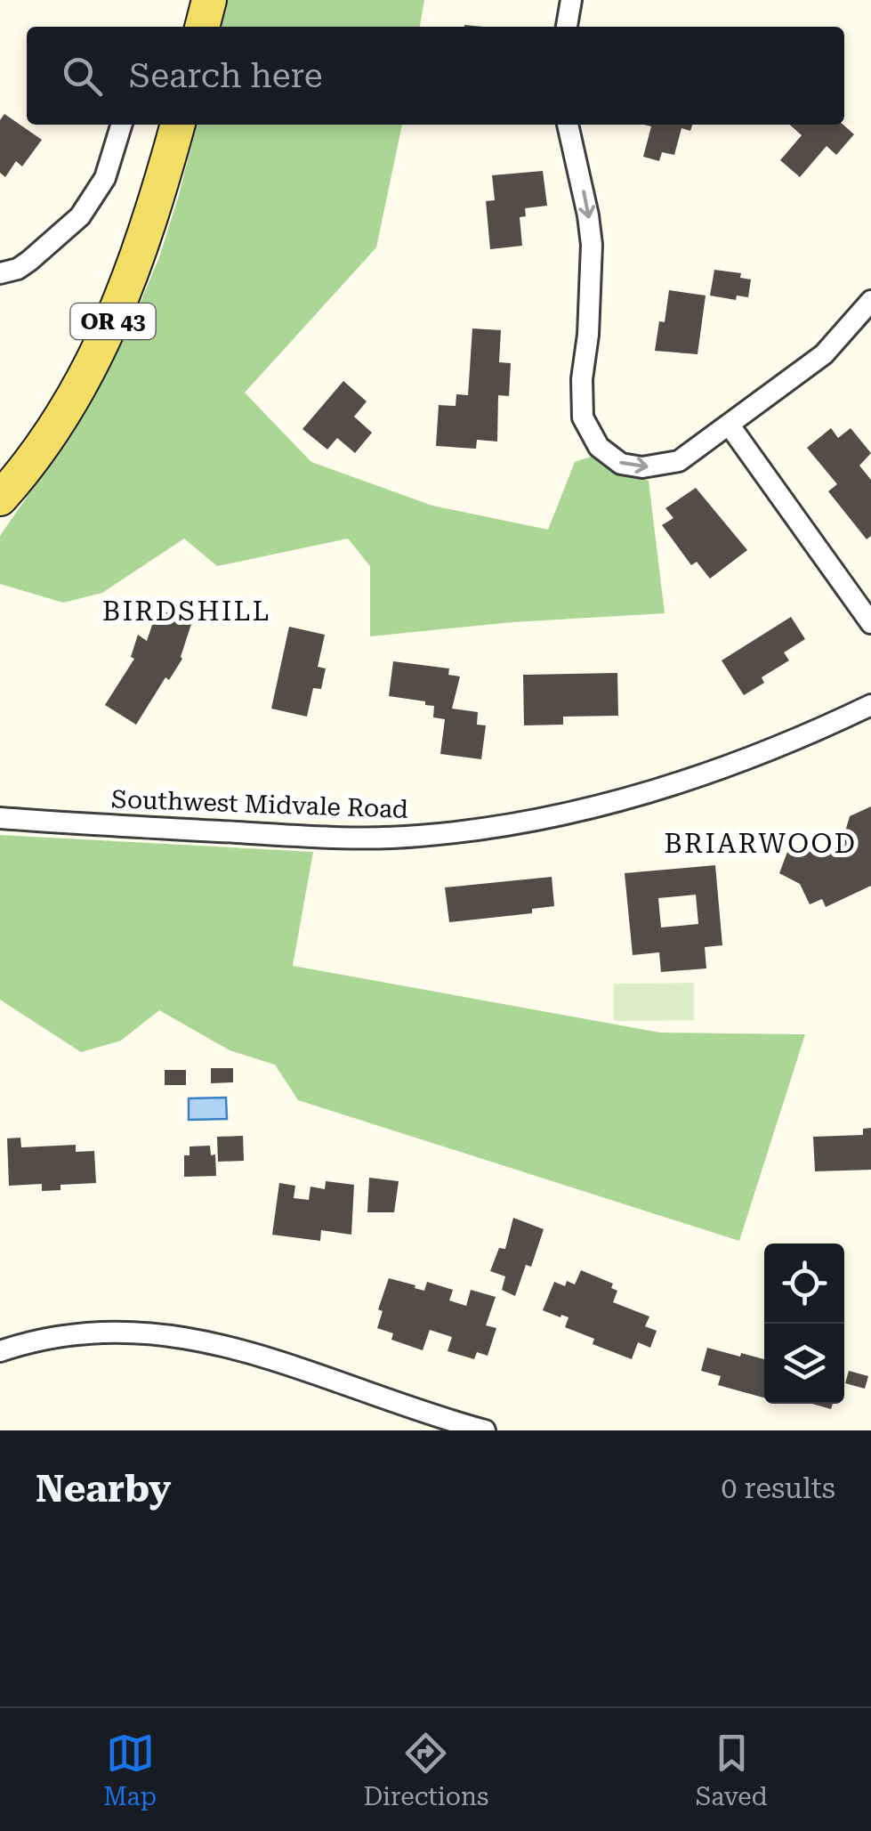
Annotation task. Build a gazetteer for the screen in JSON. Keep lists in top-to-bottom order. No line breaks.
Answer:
{"streets":{"main road":["OR 43"],"street":["Southwest Midvale Road"]},"districts":["BIRDSHILL","BRIARWOOD"],"page":{"search":"Search here","heading":["Nearby","0 results"],"nav":["Map","Directions","Saved"]}}
